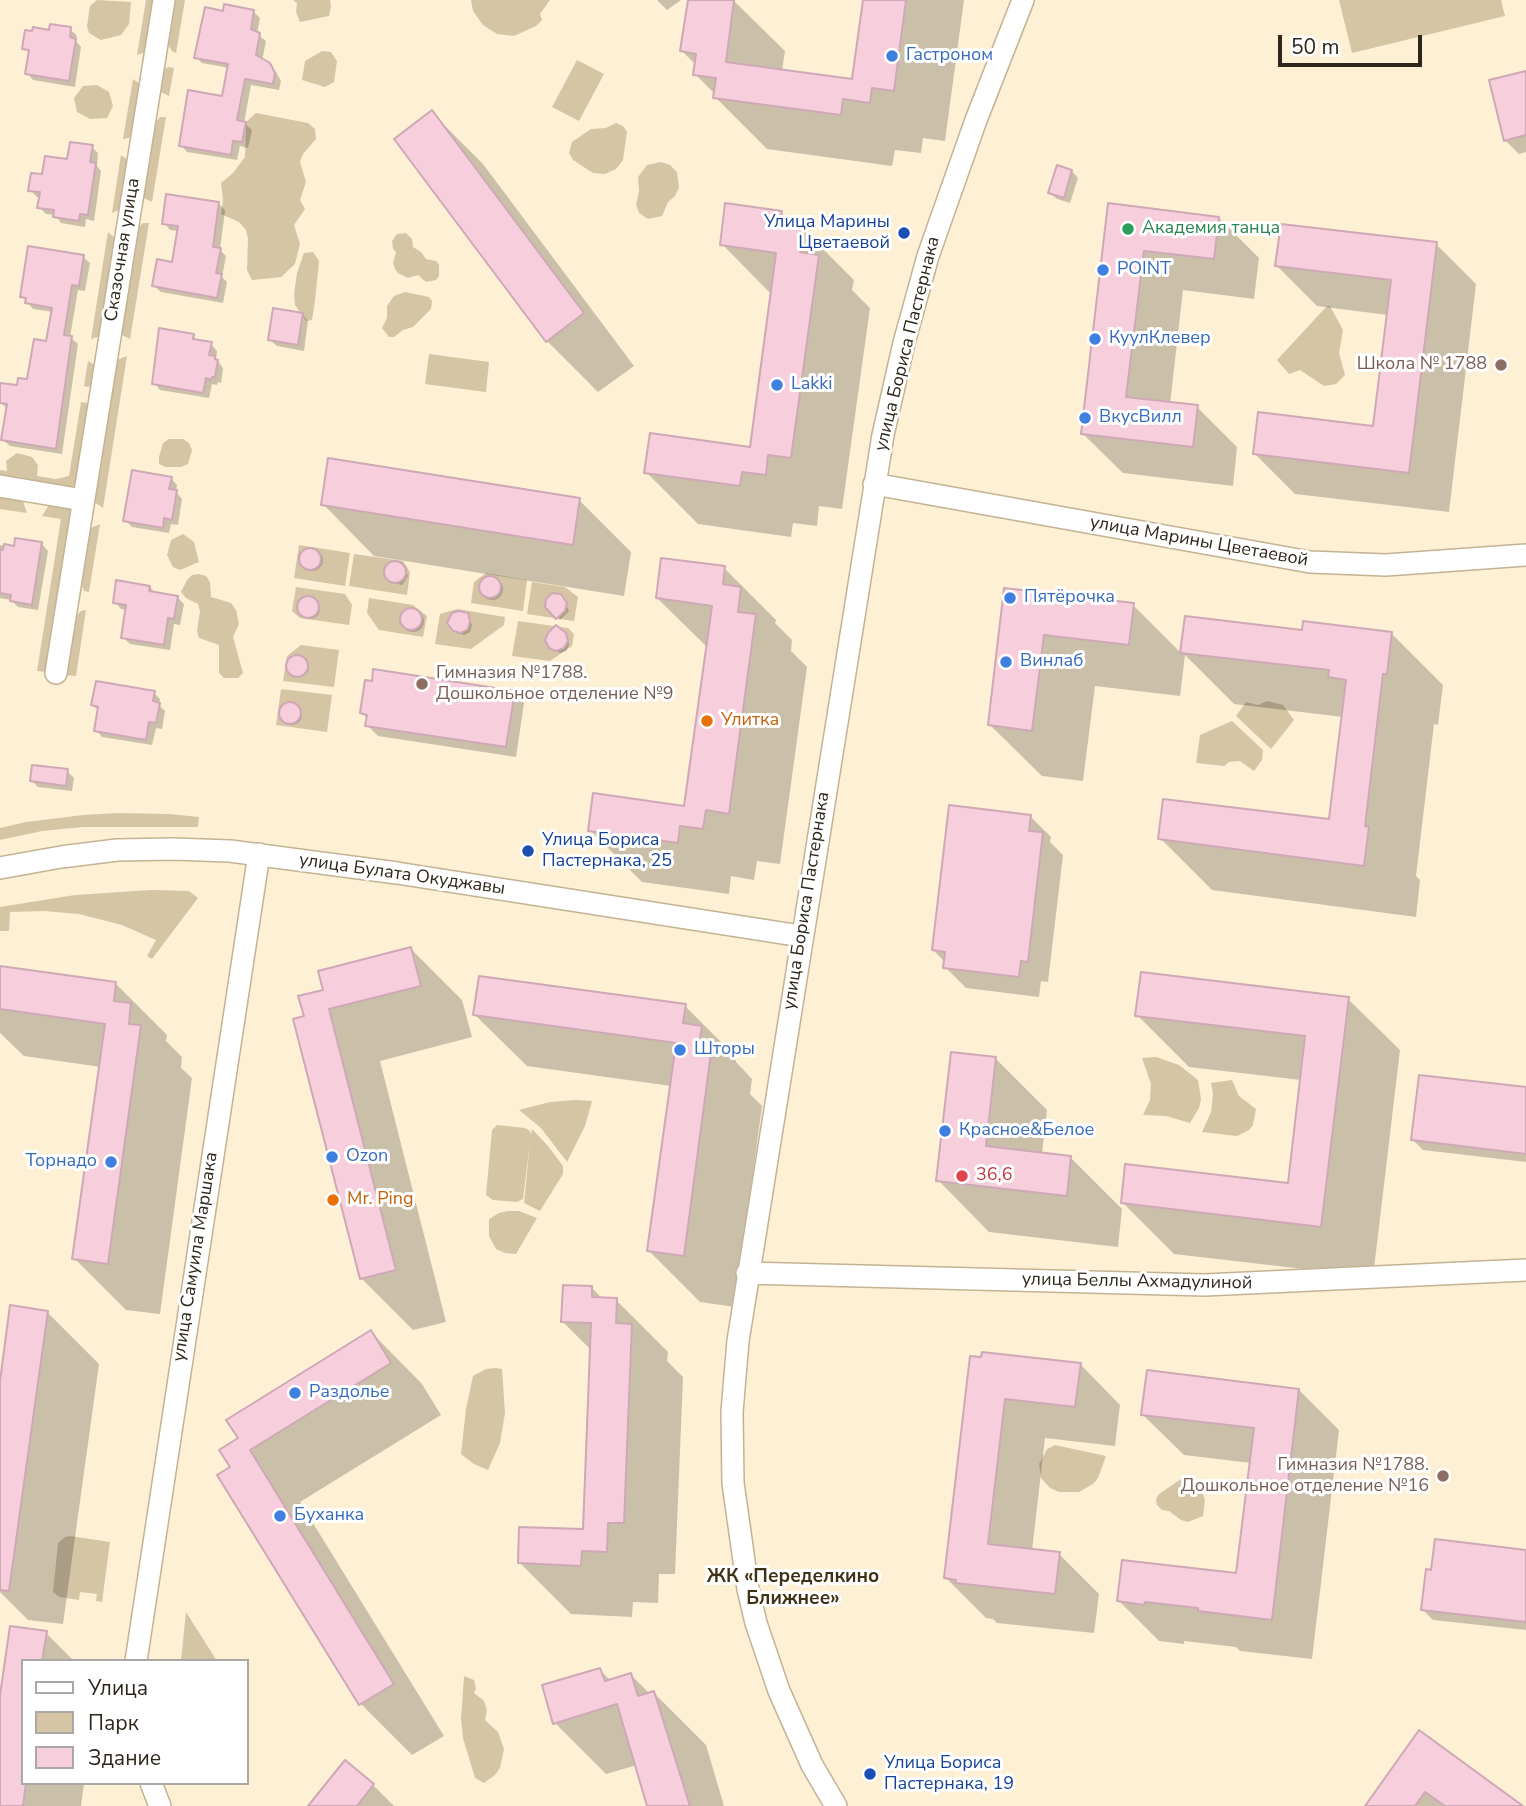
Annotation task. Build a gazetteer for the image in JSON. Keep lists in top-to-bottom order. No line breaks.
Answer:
{"streets":{"street":["Сказочная улица","улица Бориса Пастернака","улица Марины Цветаевой","улица Булата Окуджавы","улица Самуила Маршака","улица Беллы Ахмадулиной"]},"crossings":[["улица Бориса Пастернака","улица Марины Цветаевой"],["улица Бориса Пастернака","улица Булата Окуджавы"],["улица Бориса Пастернака","улица Беллы Ахмадулиной"],["улица Булата Окуджавы","улица Самуила Маршака"]],"districts":["ЖК «Переделкино Ближнее»"],"places":["Гастроном","Академия танца","Улица Марины Цветаевой","POINT","КуулКлевер","Школа № 1788","Lakki","ВкусВилл","Пятёрочка","Винлаб","Гимназия №1788. Дошкольное отделение №9","Улитка","Улица Бориса Пастернака, 25","Шторы","Красное&Белое","Ozon","Торнадо","36,6","Mr. Ping","Раздолье","Гимназия №1788. Дошкольное отделение №16","Буханка","Улица Бориса Пастернака, 19"],"legend":["Улица","Парк","Здание"],"scale_bar":"50 m"}
